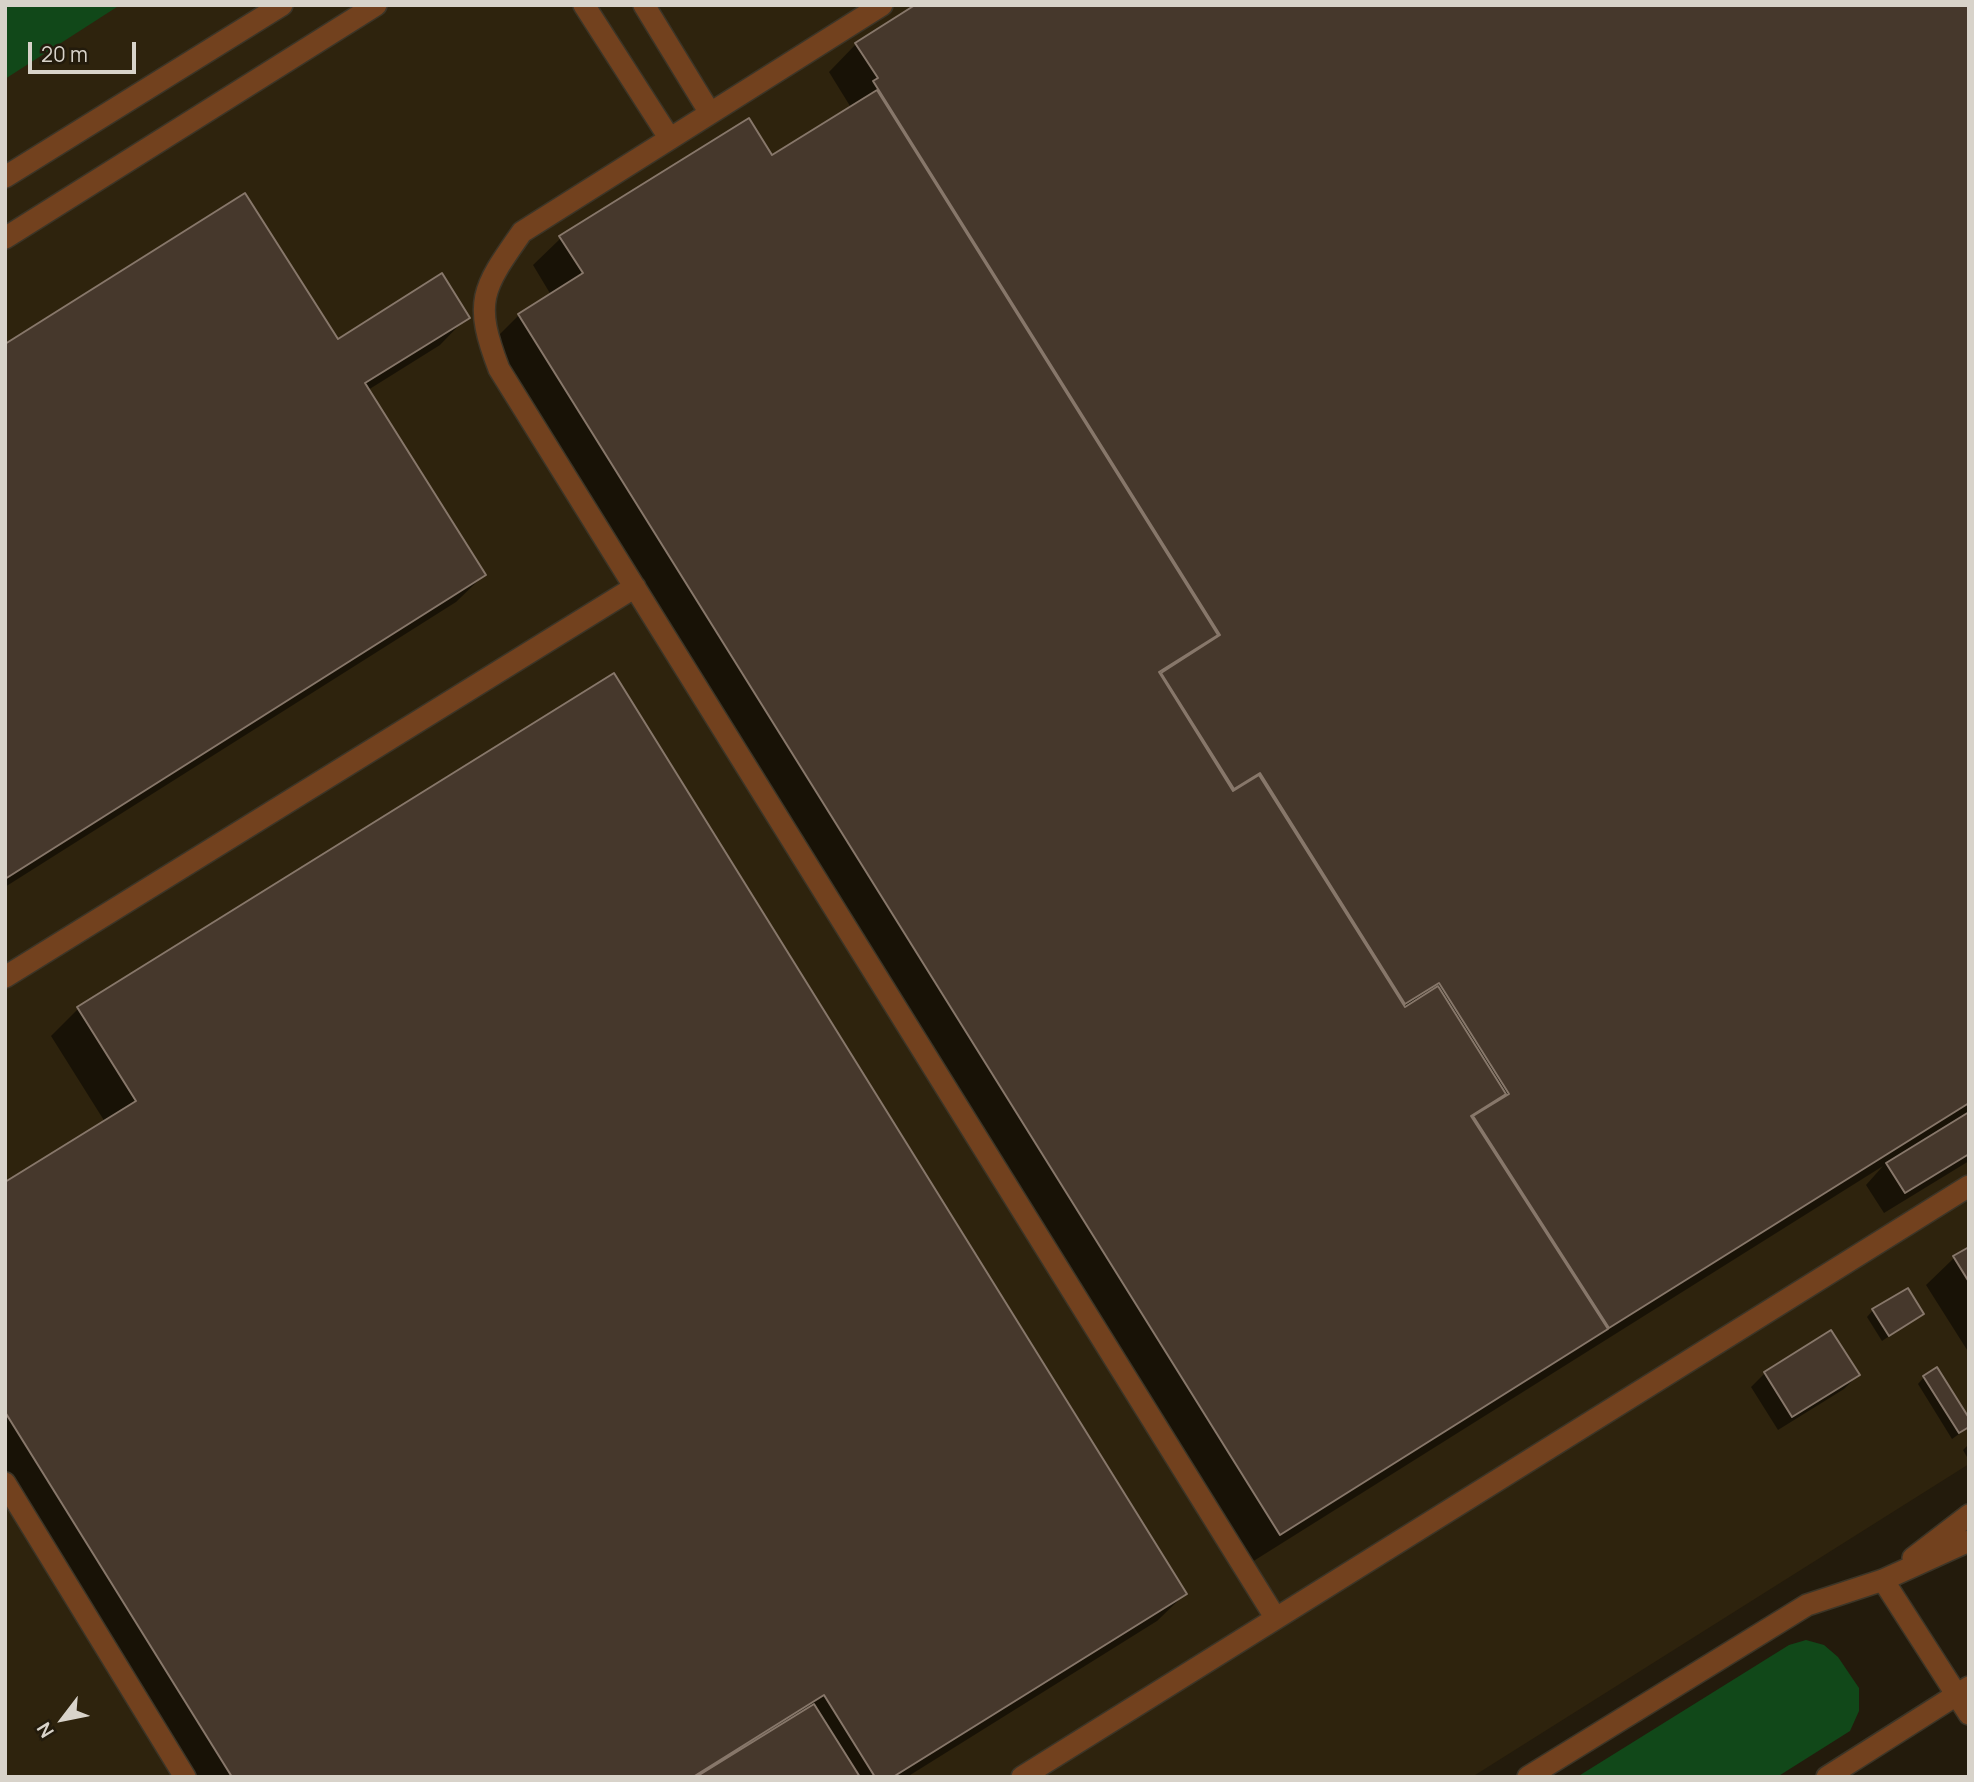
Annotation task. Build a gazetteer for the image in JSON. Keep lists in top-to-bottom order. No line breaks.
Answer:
{"scale_bar":"20 m","north":"bottom left"}
